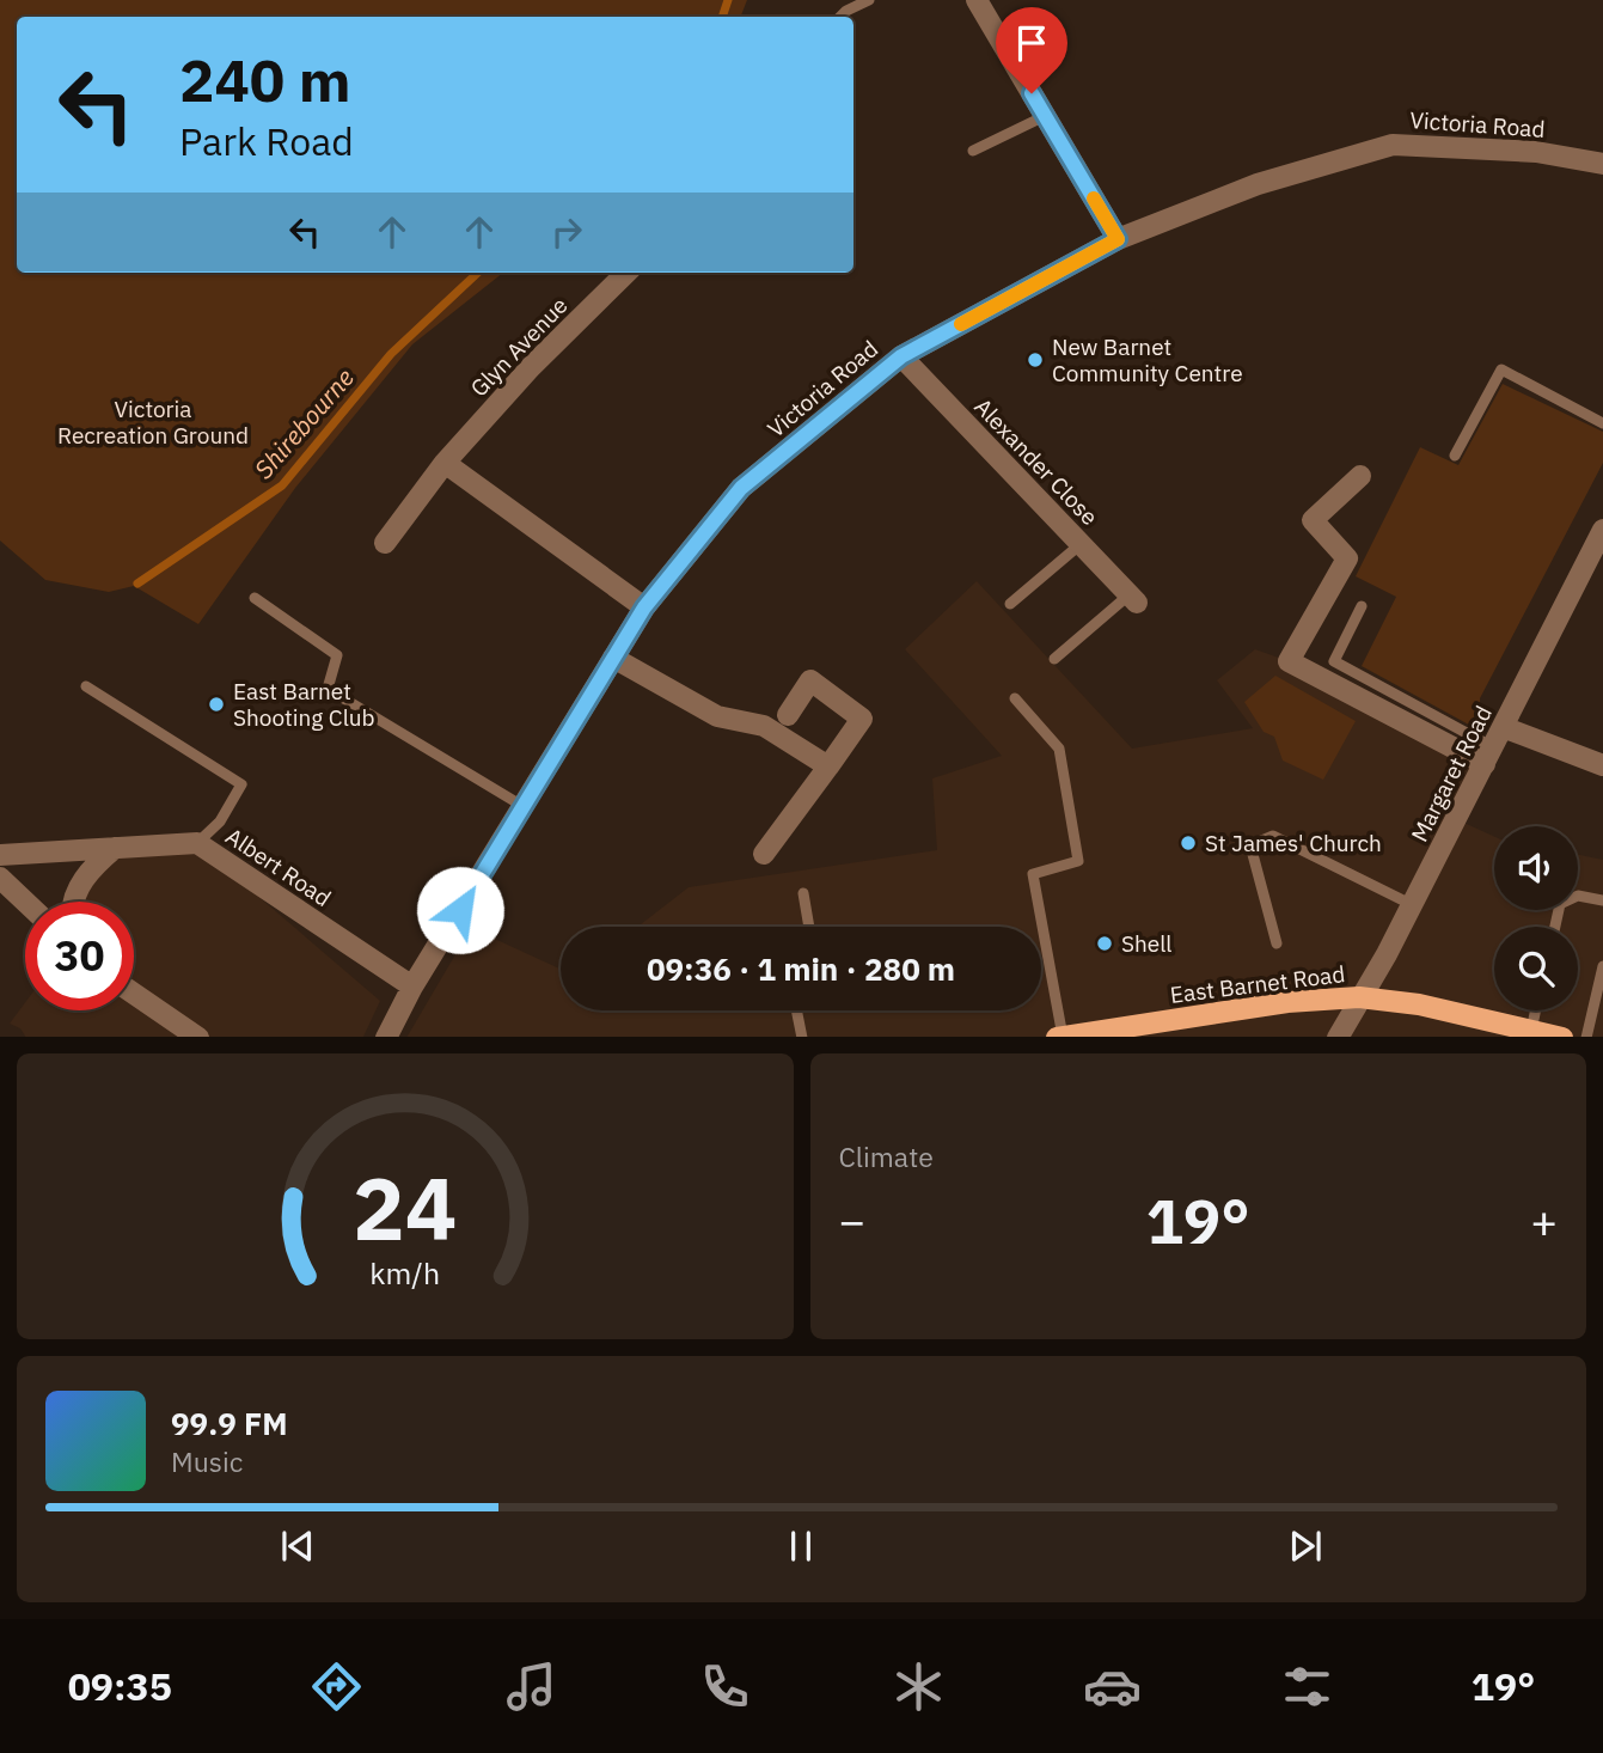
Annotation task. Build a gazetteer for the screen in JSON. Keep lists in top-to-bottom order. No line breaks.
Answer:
{"streets":{"main road":["East Barnet Road"],"street":["Victoria Road","Glyn Avenue","Alexander Close","Margaret Road","Albert Road"]},"crossings":[["Victoria Road","Alexander Close"],["Victoria Road","Albert Road"],["Margaret Road","East Barnet Road"]],"water":["Shirebourne"],"parks":["Victoria Recreation Ground"],"places":["New Barnet Community Centre","East Barnet Shooting Club","St James' Church","Shell"],"page":{"turn":["240 m","Park Road"],"limit":"30","trip":"09:36 · 1 min · 280 m","tile":"Climate","heat":["−","19°","+"],"song":["99.9 FM","Music"],"tabs":["09:35","19°"],"gauge":["24","km/h"]}}
